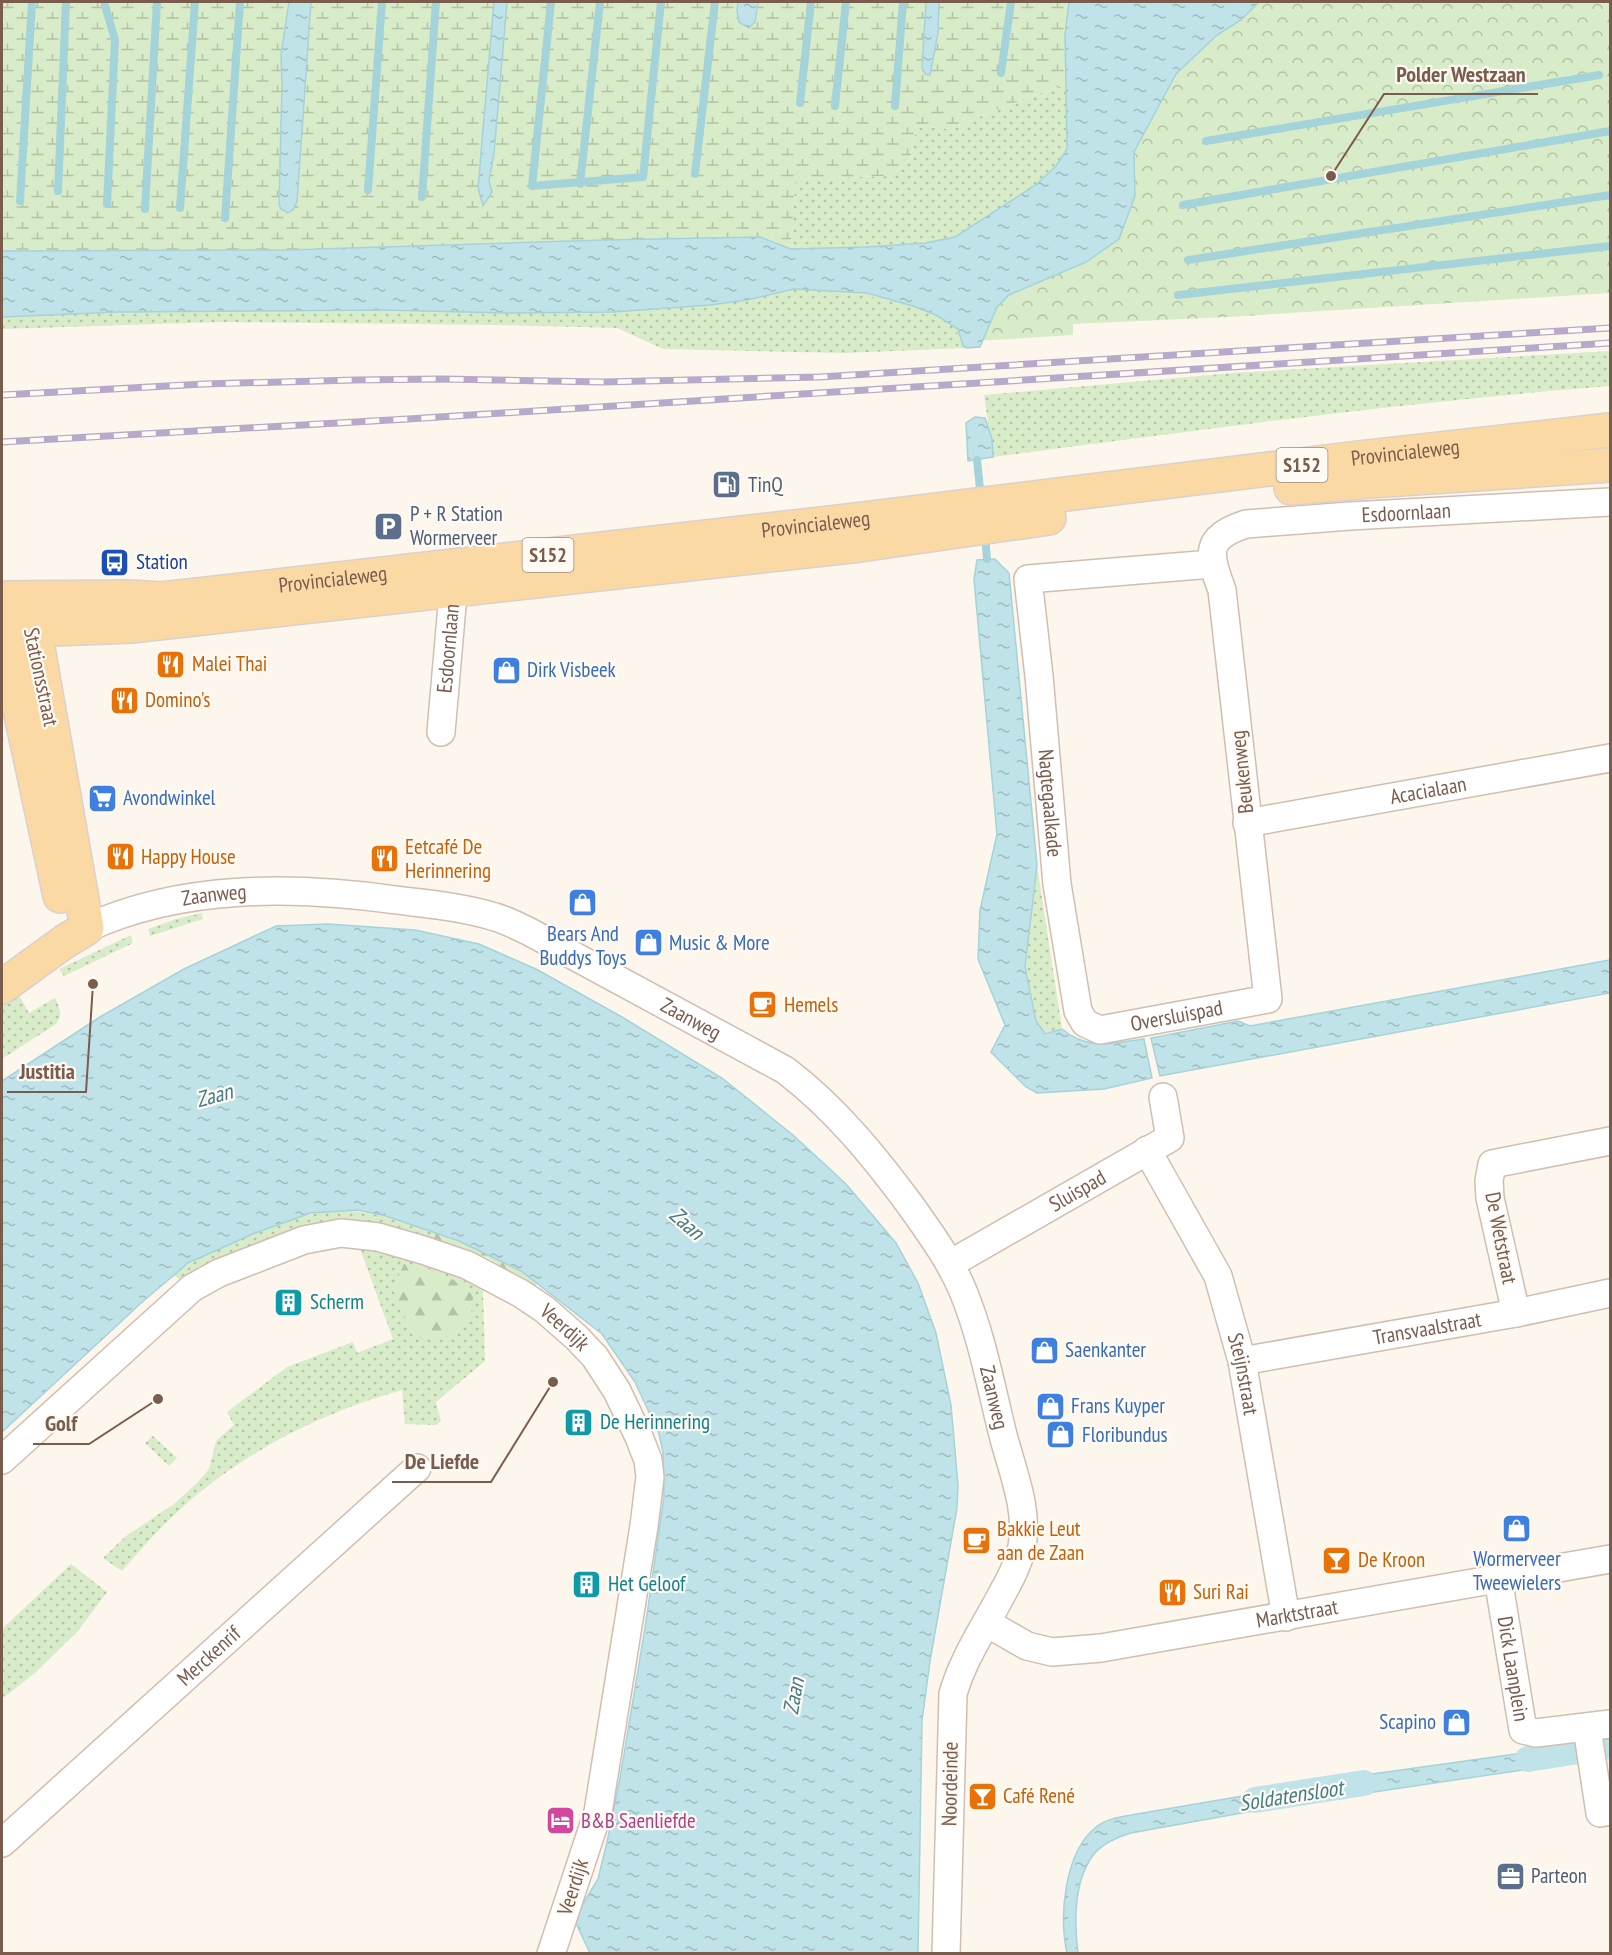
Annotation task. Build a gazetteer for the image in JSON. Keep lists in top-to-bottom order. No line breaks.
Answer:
{"streets":{"main road":["Provincialeweg","S152","Stationsstraat","Zaanweg"],"street":["Esdoornlaan","Beukenweg","Acacialaan","Nagtegaalkade","Oversluispad","Sluispad","De Wetstraat","Veerdijk","Transvaalstraat","Steijnstraat","Marktstraat","Merckenrif","Dick Laanplein","Noordeinde"]},"crossings":[["Provincialeweg","S152"],["Provincialeweg","Esdoornlaan"],["Provincialeweg","Stationsstraat"],["S152","Stationsstraat"],["Esdoornlaan","Beukenweg"],["Esdoornlaan","Nagtegaalkade"],["Stationsstraat","Zaanweg"],["Beukenweg","Acacialaan"],["Beukenweg","Nagtegaalkade"],["Beukenweg","Oversluispad"],["Nagtegaalkade","Oversluispad"],["Zaanweg","Sluispad"],["Zaanweg","Marktstraat"],["Zaanweg","Noordeinde"],["Sluispad","Steijnstraat"],["De Wetstraat","Transvaalstraat"],["Transvaalstraat","Steijnstraat"],["Steijnstraat","Marktstraat"],["Marktstraat","Dick Laanplein"],["Marktstraat","Noordeinde"]],"water":["Zaan","Soldatensloot"],"places":{"other":["Polder Westzaan","Justitia","De Liefde","Golf"],"fuel station":["TinQ"],"parking":["P + R Station Wormerveer"],"bus stop":["Station"],"restaurant":["Malei Thai","Domino's","Happy House","Eetcafé De Herinnering","Suri Rai"],"shop":["Dirk Visbeek","Bears And Buddys Toys","Music & More","Saenkanter","Frans Kuyper","Floribundus","Wormerveer Tweewielers","Scapino"],"supermarket":["Avondwinkel"],"cafe":["Hemels","Bakkie Leut aan de Zaan"],"building":["Scherm","De Herinnering","Het Geloof"],"bar":["De Kroon","Café René"],"hotel":["B&B Saenliefde"],"office":["Parteon"]}}
